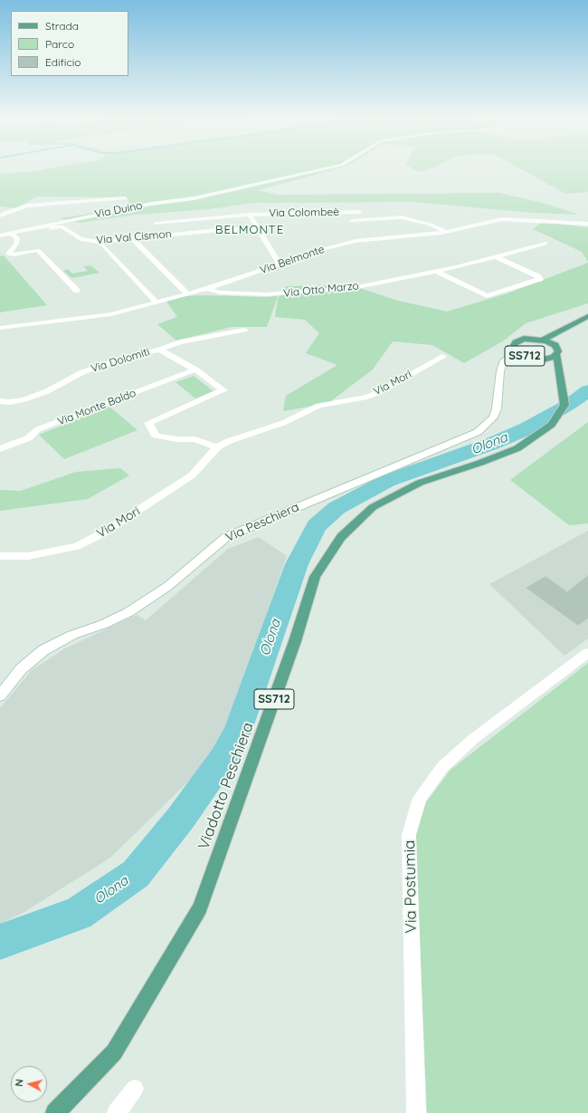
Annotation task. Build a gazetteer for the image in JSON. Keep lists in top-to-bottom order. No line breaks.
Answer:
{"streets":{"main road":["SS712","Via Peschiera","Viadotto Peschiera"],"street":["Via Duino","Via Colombeè","Via Val Cismon","Via Belmonte","Via Otto Marzo","Via Dolomiti","Via Mori","Via Monte Baldo","Via Postumia"]},"crossings":[["Via Duino","Via Val Cismon"],["Via Colombeè","Via Val Cismon"],["Via Colombeè","Via Belmonte"],["Via Belmonte","Via Otto Marzo"],["SS712","Via Peschiera"],["SS712","Viadotto Peschiera"]],"districts":["BELMONTE"],"water":["Olona"],"legend":["Strada","Parco","Edificio"],"north":"left"}
